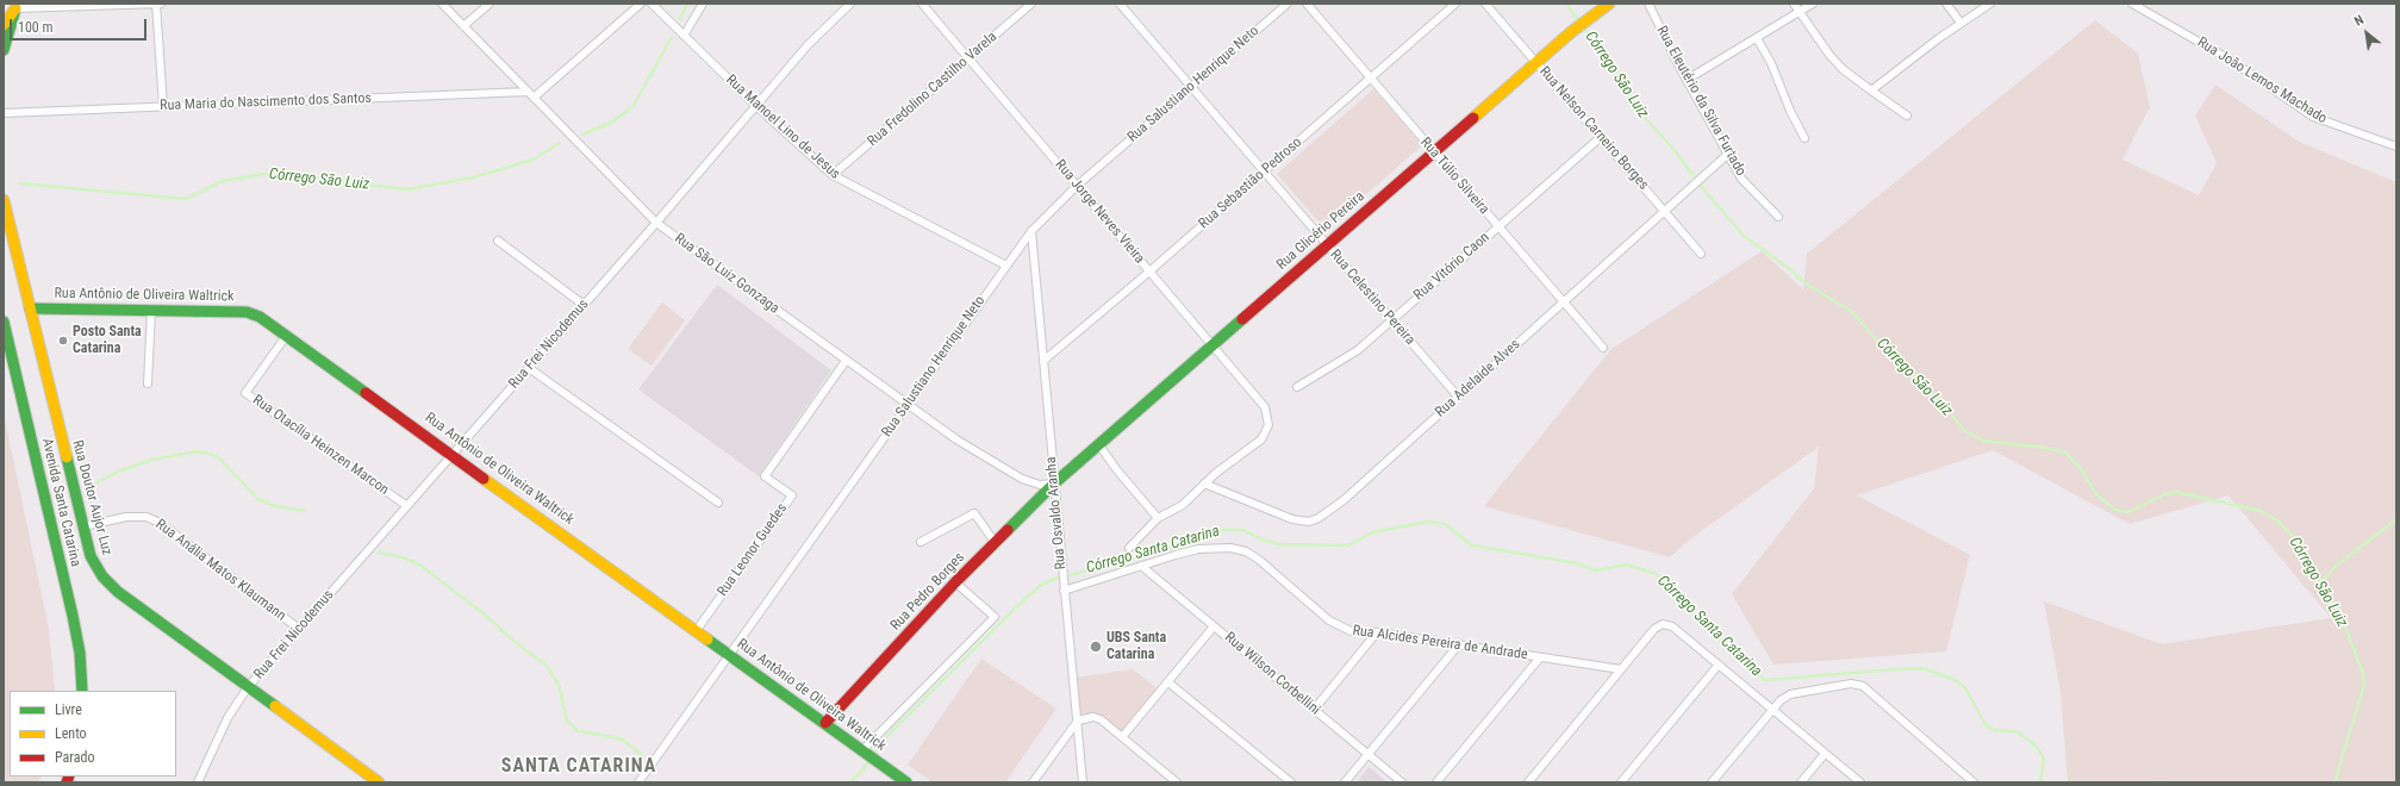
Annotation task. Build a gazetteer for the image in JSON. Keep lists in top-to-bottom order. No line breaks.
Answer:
{"streets":{"street":["Rua João Lemos Machado","Rua Salustiano Henrique Neto","Rua Fredolino Castilho Varela","Rua Eleutério da Silva Furtado","Rua Maria do Nascimento dos Santos","Rua Manoel Lino de Jesus","Rua Nelson Carneiro Borges","Rua Túlio Silveira","Rua Sebastião Pedroso","Rua Jorge Neves Vieira","Rua Glicério Pereira","Rua Vitório Caon","Rua São Luiz Gonzaga","Rua Antônio de Oliveira Waltrick","Rua Celestino Pereira","Rua Frei Nicodemus","Rua Adelaide Alves","Rua Otacília Heinzen Marcon","Rua Doutor Aujor Luz","Avenida Santa Catarina","Rua Osvaldo Aranha","Rua Leonor Guedes","Rua Anália Matos Klaumann","Rua Pedro Borges","Rua Alcides Pereira de Andrade","Rua Wilson Corbellini"]},"crossings":[["Rua Salustiano Henrique Neto","Rua Manoel Lino de Jesus"],["Rua Salustiano Henrique Neto","Rua Jorge Neves Vieira"],["Rua Salustiano Henrique Neto","Rua São Luiz Gonzaga"],["Rua Salustiano Henrique Neto","Rua Antônio de Oliveira Waltrick"],["Rua Salustiano Henrique Neto","Rua Celestino Pereira"],["Rua Salustiano Henrique Neto","Rua Osvaldo Aranha"],["Rua Fredolino Castilho Varela","Rua Manoel Lino de Jesus"],["Rua Fredolino Castilho Varela","Rua Jorge Neves Vieira"],["Rua Eleutério da Silva Furtado","Rua Adelaide Alves"],["Rua Maria do Nascimento dos Santos","Rua São Luiz Gonzaga"],["Rua Manoel Lino de Jesus","Rua Frei Nicodemus"],["Rua Nelson Carneiro Borges","Rua Glicério Pereira"],["Rua Nelson Carneiro Borges","Rua Vitório Caon"],["Rua Nelson Carneiro Borges","Rua Adelaide Alves"],["Rua Túlio Silveira","Rua Sebastião Pedroso"],["Rua Túlio Silveira","Rua Glicério Pereira"],["Rua Túlio Silveira","Rua Vitório Caon"],["Rua Túlio Silveira","Rua Adelaide Alves"],["Rua Sebastião Pedroso","Rua Jorge Neves Vieira"],["Rua Sebastião Pedroso","Rua Celestino Pereira"],["Rua Sebastião Pedroso","Rua Osvaldo Aranha"],["Rua Jorge Neves Vieira","Rua Glicério Pereira"],["Rua Jorge Neves Vieira","Rua Adelaide Alves"],["Rua Glicério Pereira","Rua São Luiz Gonzaga"],["Rua Glicério Pereira","Rua Celestino Pereira"],["Rua Glicério Pereira","Rua Osvaldo Aranha"],["Rua Glicério Pereira","Rua Pedro Borges"],["Rua Vitório Caon","Rua Celestino Pereira"],["Rua São Luiz Gonzaga","Rua Frei Nicodemus"],["Rua São Luiz Gonzaga","Rua Osvaldo Aranha"],["Rua São Luiz Gonzaga","Rua Leonor Guedes"],["Rua São Luiz Gonzaga","Rua Pedro Borges"],["Rua Antônio de Oliveira Waltrick","Rua Frei Nicodemus"],["Rua Antônio de Oliveira Waltrick","Rua Otacília Heinzen Marcon"],["Rua Antônio de Oliveira Waltrick","Rua Doutor Aujor Luz"],["Rua Antônio de Oliveira Waltrick","Rua Leonor Guedes"],["Rua Antônio de Oliveira Waltrick","Rua Pedro Borges"],["Rua Celestino Pereira","Rua Adelaide Alves"],["Rua Frei Nicodemus","Rua Otacília Heinzen Marcon"],["Rua Frei Nicodemus","Rua Doutor Aujor Luz"],["Rua Frei Nicodemus","Rua Anália Matos Klaumann"],["Rua Doutor Aujor Luz","Rua Anália Matos Klaumann"],["Rua Osvaldo Aranha","Rua Pedro Borges"],["Rua Osvaldo Aranha","Rua Alcides Pereira de Andrade"],["Rua Alcides Pereira de Andrade","Rua Wilson Corbellini"]],"districts":["SANTA CATARINA"],"water":["Córrego São Luiz","Córrego Santa Catarina"],"places":["Posto Santa Catarina","UBS Santa Catarina"],"legend":["Livre","Lento","Parado"],"scale_bar":"100 m","north":"top left"}
